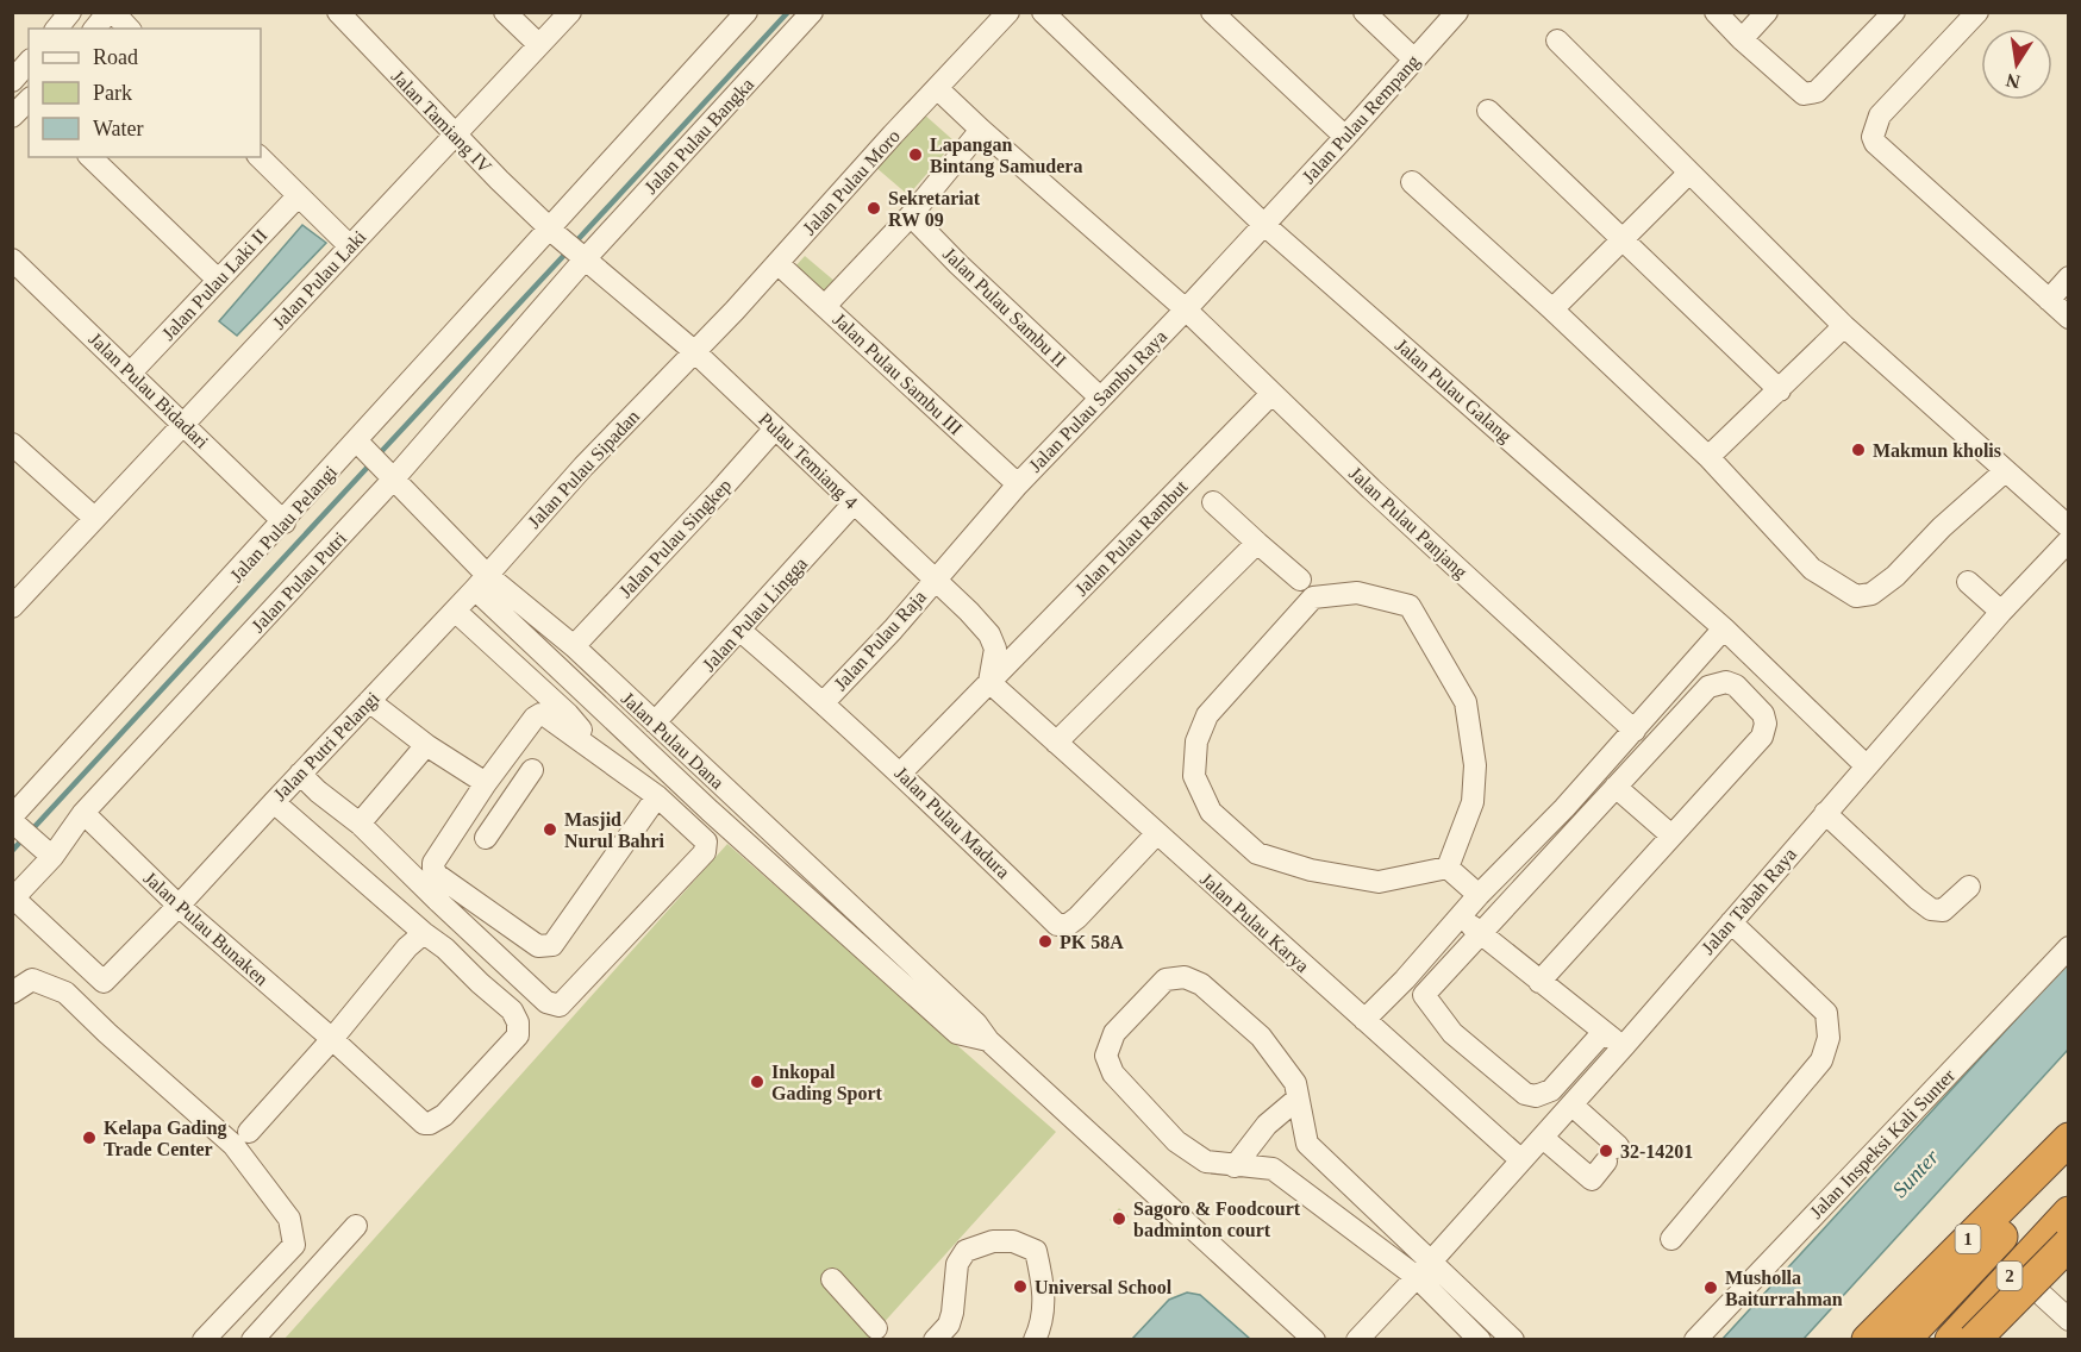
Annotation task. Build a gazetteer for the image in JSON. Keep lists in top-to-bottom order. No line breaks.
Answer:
{"streets":{"highway":["1","2"],"street":["Jalan Pulau Rempang","Jalan Tamiang IV","Jalan Pulau Bangka","Jalan Pulau Moro","Jalan Pulau Laki","Jalan Pulau Laki II","Jalan Pulau Sambu II","Jalan Pulau Sambu III","Jalan Pulau Bidadari","Jalan Pulau Galang","Jalan Pulau Sambu Raya","Pulau Temiang 4","Jalan Pulau Sipadan","Jalan Pulau Panjang","Jalan Pulau Pelangi","Jalan Pulau Singkep","Jalan Pulau Rambut","Jalan Pulau Putri","Jalan Pulau Lingga","Jalan Pulau Raja","Jalan Pulau Dana","Jalan Putri Pelangi","Jalan Pulau Madura","Jalan Tabah Raya","Jalan Pulau Karya","Jalan Pulau Bunaken","Jalan Inspeksi Kali Sunter"]},"crossings":[["Jalan Pulau Rempang","Jalan Pulau Galang"],["Jalan Pulau Rempang","Jalan Pulau Sambu Raya"],["Jalan Tamiang IV","Jalan Pulau Bangka"],["Jalan Tamiang IV","Jalan Pulau Laki"],["Jalan Tamiang IV","Pulau Temiang 4"],["Jalan Tamiang IV","Jalan Pulau Pelangi"],["Jalan Tamiang IV","Jalan Pulau Putri"],["Jalan Pulau Bangka","Pulau Temiang 4"],["Jalan Pulau Bangka","Jalan Pulau Putri"],["Jalan Pulau Moro","Jalan Pulau Sambu III"],["Jalan Pulau Moro","Pulau Temiang 4"],["Jalan Pulau Moro","Jalan Pulau Sipadan"],["Jalan Pulau Moro","Jalan Pulau Panjang"],["Jalan Pulau Laki","Jalan Pulau Bidadari"],["Jalan Pulau Laki II","Jalan Pulau Bidadari"],["Jalan Pulau Sambu II","Jalan Pulau Sambu Raya"],["Jalan Pulau Sambu III","Jalan Pulau Sambu Raya"],["Jalan Pulau Bidadari","Jalan Pulau Pelangi"],["Jalan Pulau Galang","Jalan Pulau Sambu Raya"],["Jalan Pulau Galang","Jalan Tabah Raya"],["Jalan Pulau Sambu Raya","Pulau Temiang 4"],["Jalan Pulau Sambu Raya","Jalan Pulau Panjang"],["Jalan Pulau Sambu Raya","Jalan Pulau Raja"],["Pulau Temiang 4","Jalan Pulau Sipadan"],["Pulau Temiang 4","Jalan Pulau Singkep"],["Pulau Temiang 4","Jalan Pulau Rambut"],["Pulau Temiang 4","Jalan Pulau Putri"],["Pulau Temiang 4","Jalan Pulau Lingga"],["Pulau Temiang 4","Jalan Pulau Raja"],["Pulau Temiang 4","Jalan Pulau Karya"],["Jalan Pulau Sipadan","Jalan Pulau Dana"],["Jalan Pulau Sipadan","Jalan Putri Pelangi"],["Jalan Pulau Panjang","Jalan Pulau Rambut"],["Jalan Pulau Pelangi","Jalan Pulau Dana"],["Jalan Pulau Singkep","Jalan Pulau Dana"],["Jalan Pulau Rambut","Jalan Pulau Madura"],["Jalan Pulau Rambut","Jalan Pulau Karya"],["Jalan Pulau Putri","Jalan Pulau Dana"],["Jalan Pulau Putri","Jalan Putri Pelangi"],["Jalan Pulau Putri","Jalan Pulau Bunaken"],["Jalan Pulau Lingga","Jalan Pulau Dana"],["Jalan Pulau Lingga","Jalan Pulau Madura"],["Jalan Pulau Raja","Jalan Pulau Madura"],["Jalan Pulau Dana","Jalan Putri Pelangi"],["Jalan Putri Pelangi","Jalan Pulau Bunaken"],["Jalan Pulau Madura","Jalan Pulau Karya"],["Jalan Tabah Raya","Jalan Pulau Karya"]],"water":["Sunter"],"places":["Lapangan Bintang Samudera","Sekretariat RW 09","Makmun kholis","Masjid Nurul Bahri","PK 58A","Inkopal Gading Sport","Kelapa Gading Trade Center","32-14201","Sagoro & Foodcourt badminton court","Universal School","Musholla Baiturrahman"],"legend":["Road","Park","Water"],"north":"bottom"}
